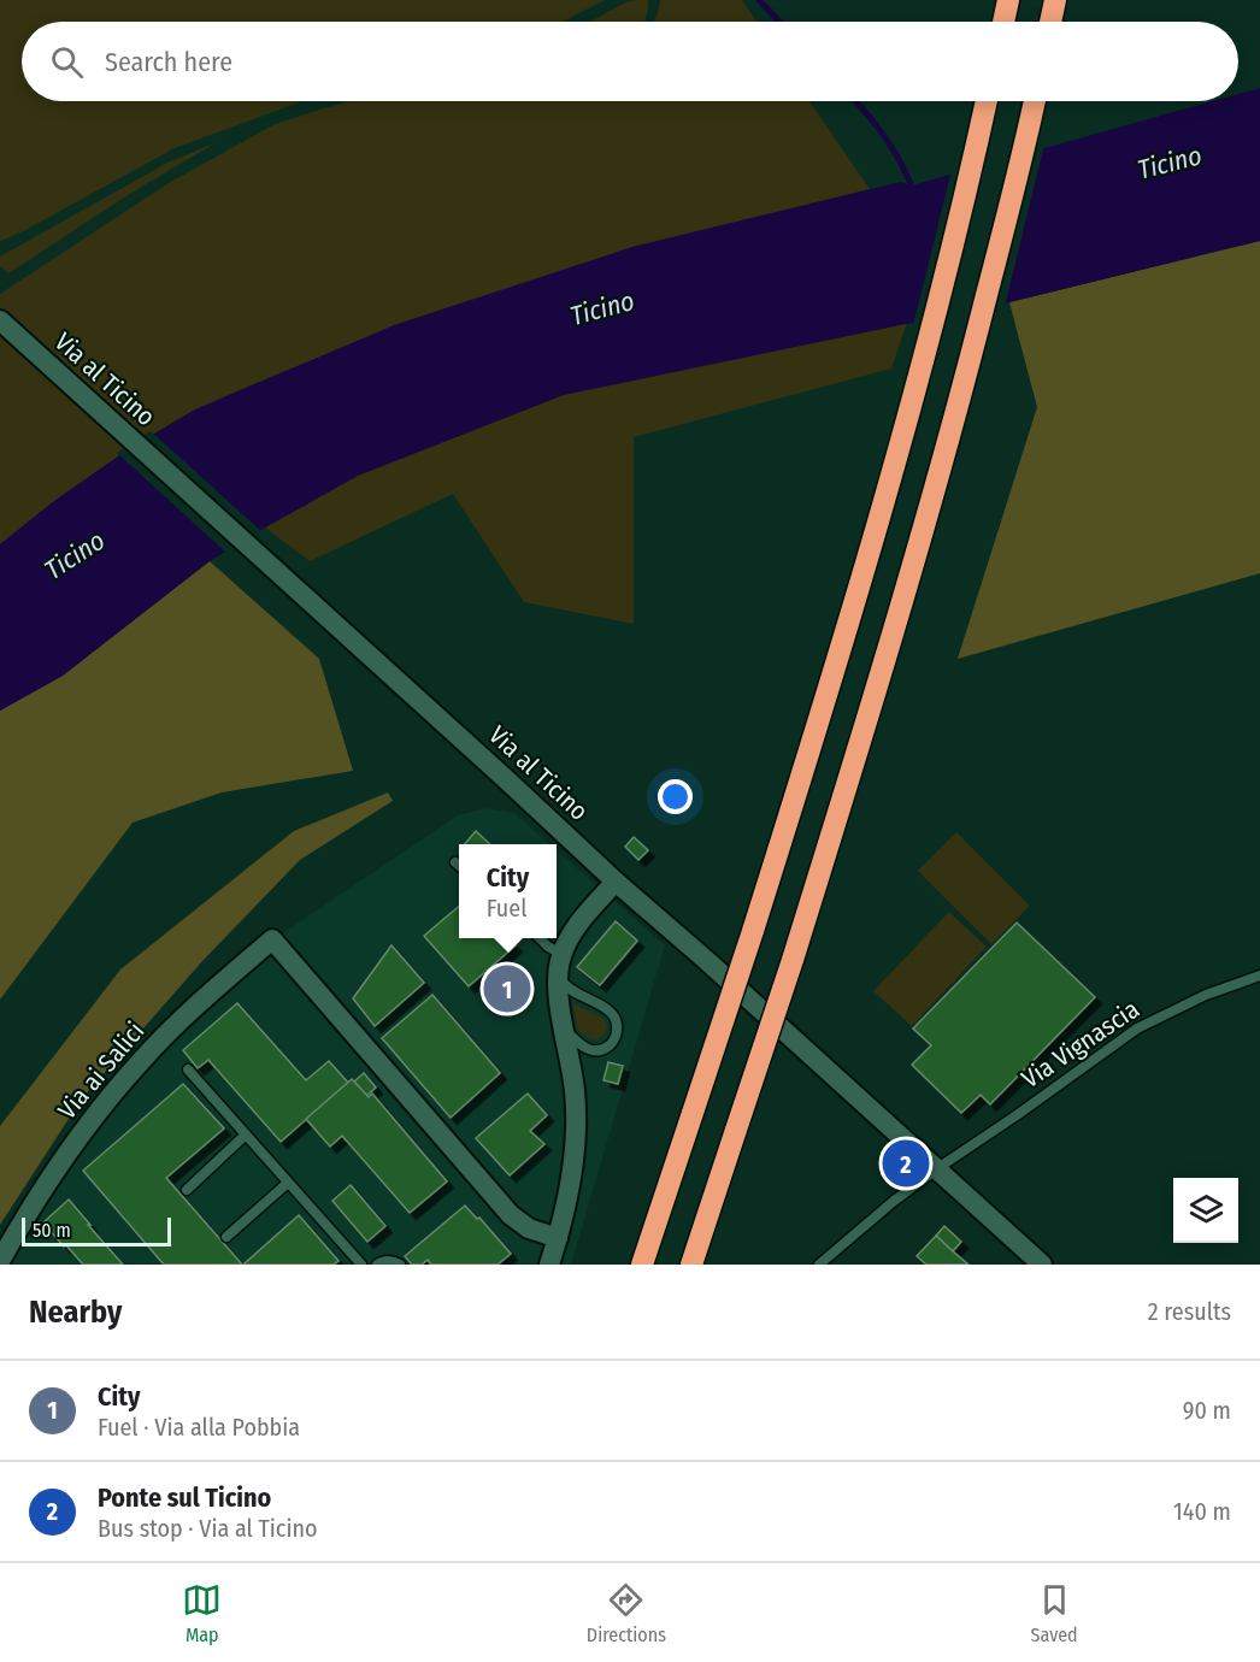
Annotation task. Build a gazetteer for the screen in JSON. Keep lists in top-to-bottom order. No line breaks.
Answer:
{"streets":{"street":["Via al Ticino","Via ai Salici"],"lane":["Via Vignascia"]},"crossings":[["Via al Ticino","Via Vignascia"]],"water":["Ticino"],"scale_bar":"50 m","page":{"search":"Search here","popup":["City","Fuel"],"pins":["1","2"],"scale":"50 m","heading":["Nearby","2 results"],"list":[{"mark":"1","name":"City","note":"Fuel · Via alla Pobbia","value":"90 m"},{"mark":"2","name":"Ponte sul Ticino","note":"Bus stop · Via al Ticino","value":"140 m"}],"nav":["Map","Directions","Saved"]}}
